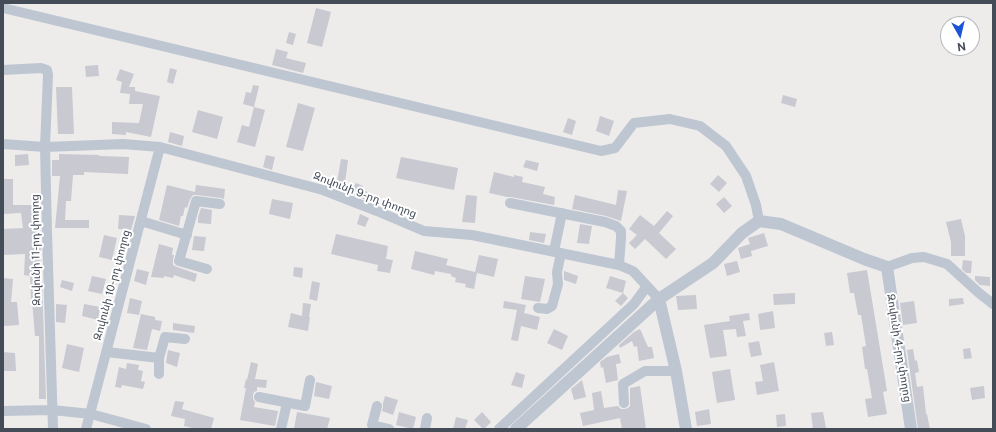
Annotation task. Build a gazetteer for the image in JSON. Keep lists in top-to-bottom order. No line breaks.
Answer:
{"streets":{"street":["Զովունի 9-րդ փողոց","Զովունի 11-րդ փողոց","Զովունի 10-րդ փողոց","Զովունի 4-րդ փողոց"]},"crossings":[["Զովունի 9-րդ փողոց","Զովունի 11-րդ փողոց"],["Զովունի 9-րդ փողոց","Զովունի 10-րդ փողոց"]],"north":"bottom"}
